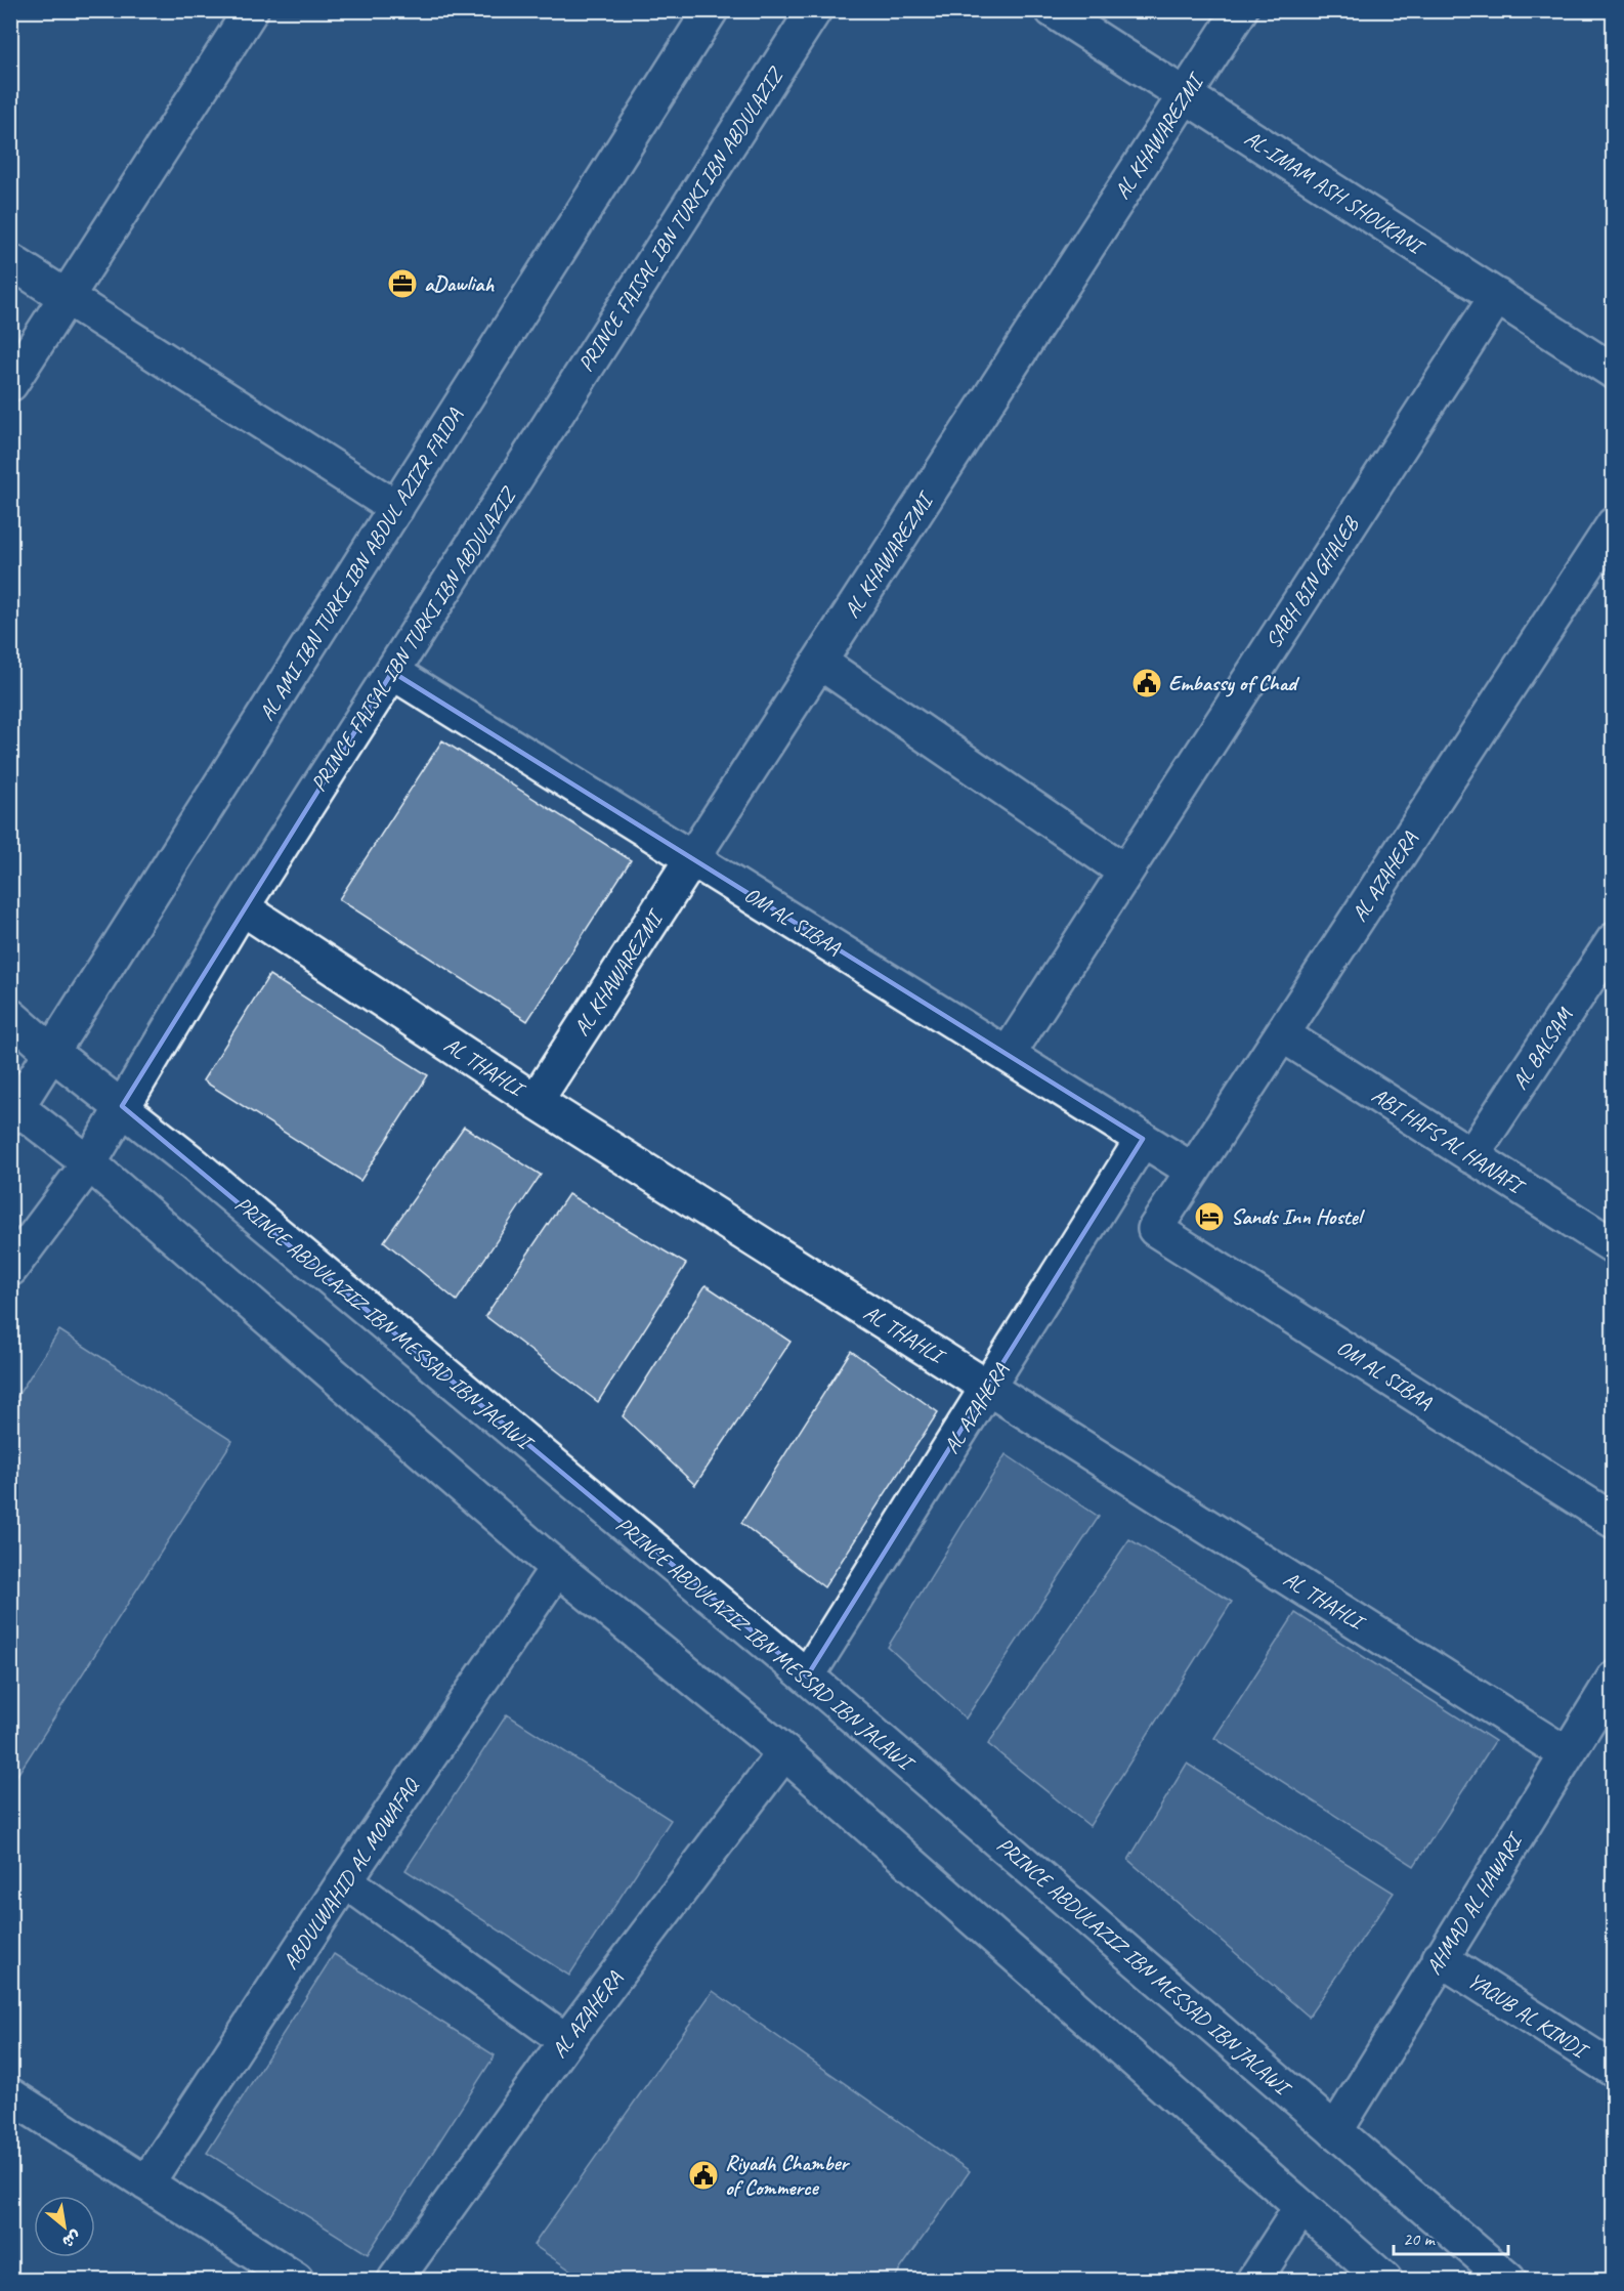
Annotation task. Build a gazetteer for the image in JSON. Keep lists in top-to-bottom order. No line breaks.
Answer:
{"streets":{"street":["AL KHAWAREZMI","AL-IMAM ASH SHOUKANI","PRINCE FAISAL IBN TURKI IBN ABDULAZIZ","AL AMI IBN TURKI IBN ABDUL AZIZR FAIDA","SABH BIN GHALEB","AL AZAHERA","OM AL SIBAA","AL BALSAM","AL THAHLI","ABI HAFS AL HANAFI","PRINCE ABDULAZIZ IBN MESSAD IBN JALAWI","ABDULWAHID AL MOWAFAQ","AHMAD AL HAWARI","YAQUB AL KINDI"]},"crossings":[["AL KHAWAREZMI","AL-IMAM ASH SHOUKANI"],["AL KHAWAREZMI","OM AL SIBAA"],["AL KHAWAREZMI","AL THAHLI"],["AL-IMAM ASH SHOUKANI","SABH BIN GHALEB"],["PRINCE FAISAL IBN TURKI IBN ABDULAZIZ","OM AL SIBAA"],["PRINCE FAISAL IBN TURKI IBN ABDULAZIZ","AL THAHLI"],["PRINCE FAISAL IBN TURKI IBN ABDULAZIZ","PRINCE ABDULAZIZ IBN MESSAD IBN JALAWI"],["AL AMI IBN TURKI IBN ABDUL AZIZR FAIDA","PRINCE ABDULAZIZ IBN MESSAD IBN JALAWI"],["SABH BIN GHALEB","OM AL SIBAA"],["AL AZAHERA","OM AL SIBAA"],["AL AZAHERA","AL THAHLI"],["AL AZAHERA","ABI HAFS AL HANAFI"],["AL AZAHERA","PRINCE ABDULAZIZ IBN MESSAD IBN JALAWI"],["AL BALSAM","ABI HAFS AL HANAFI"],["AL THAHLI","AHMAD AL HAWARI"],["PRINCE ABDULAZIZ IBN MESSAD IBN JALAWI","AHMAD AL HAWARI"],["AHMAD AL HAWARI","YAQUB AL KINDI"]],"places":{"office":["aDawliah"],"public building":["Embassy of Chad","Riyadh Chamber of Commerce"],"hotel":["Sands Inn Hostel"]},"scale_bar":"20 m","north":"bottom right"}
